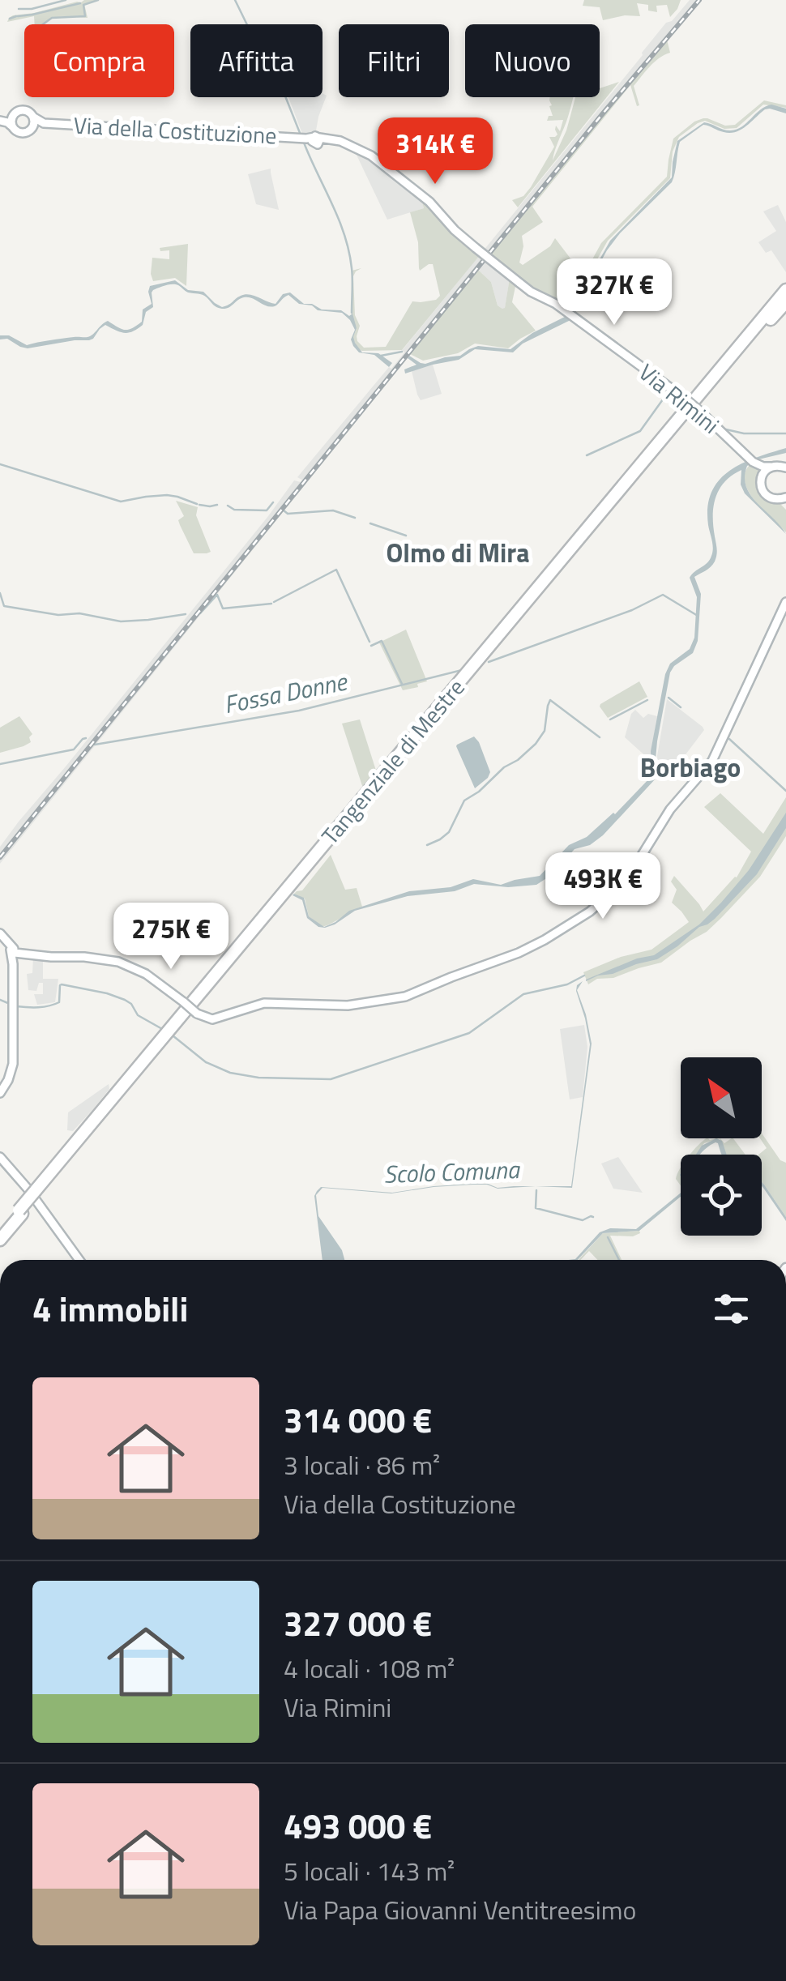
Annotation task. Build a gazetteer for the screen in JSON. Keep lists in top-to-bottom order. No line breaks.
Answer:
{"streets":{"highway":["Tangenziale di Mestre"],"main road":["Via della Costituzione","Via Rimini"]},"crossings":[["Via della Costituzione","Via Rimini"]],"districts":["Olmo di Mira","Borbiago"],"water":["Fossa Donne","Scolo Comuna"],"north":"top left","page":{"chip":["Compra","Affitta","Filtri","Nuovo"],"price":["314K €","327K €","493K €","275K €"],"heading":"4 immobili","list":[{"name":"314 000 €","note":"3 locali · 86 m² · Via della Costituzione"},{"name":"327 000 €","note":"4 locali · 108 m² · Via Rimini"},{"name":"493 000 €","note":"5 locali · 143 m² · Via Papa Giovanni Ventitreesimo"}]}}
